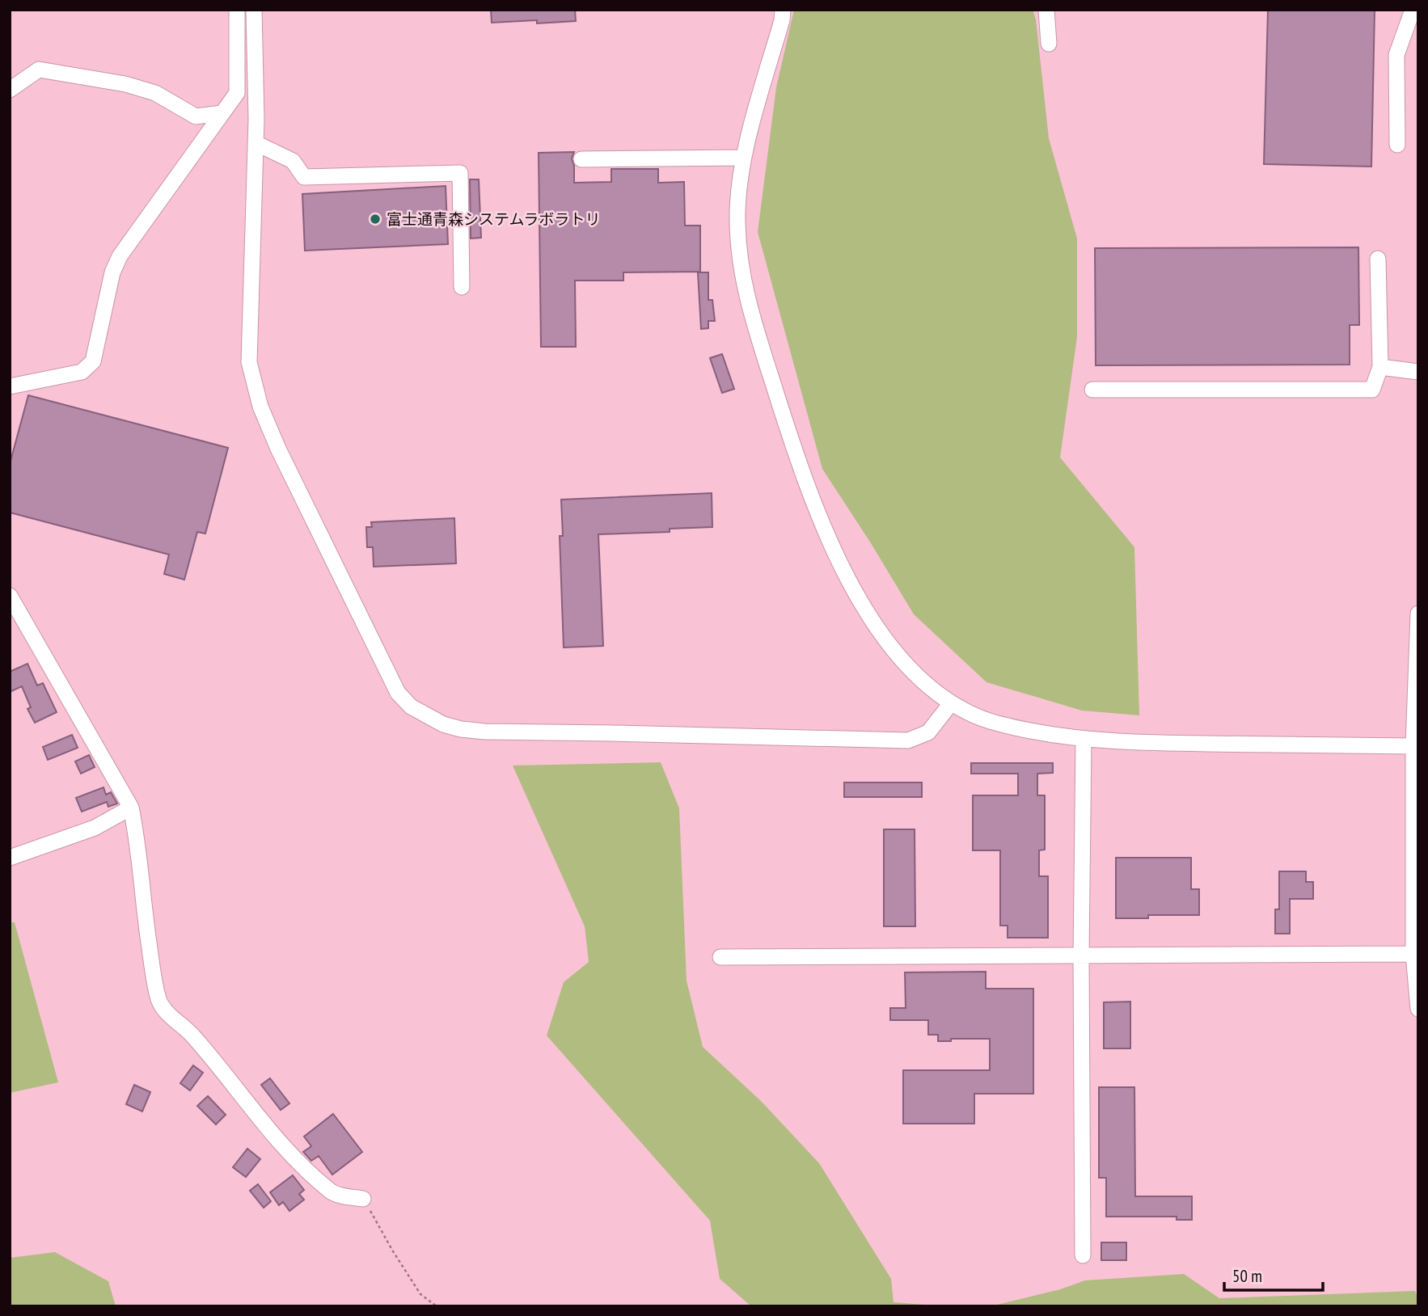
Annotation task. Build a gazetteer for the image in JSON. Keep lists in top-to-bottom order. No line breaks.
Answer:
{"places":["富士通青森システムラボラトリ"],"scale_bar":"50 m"}
